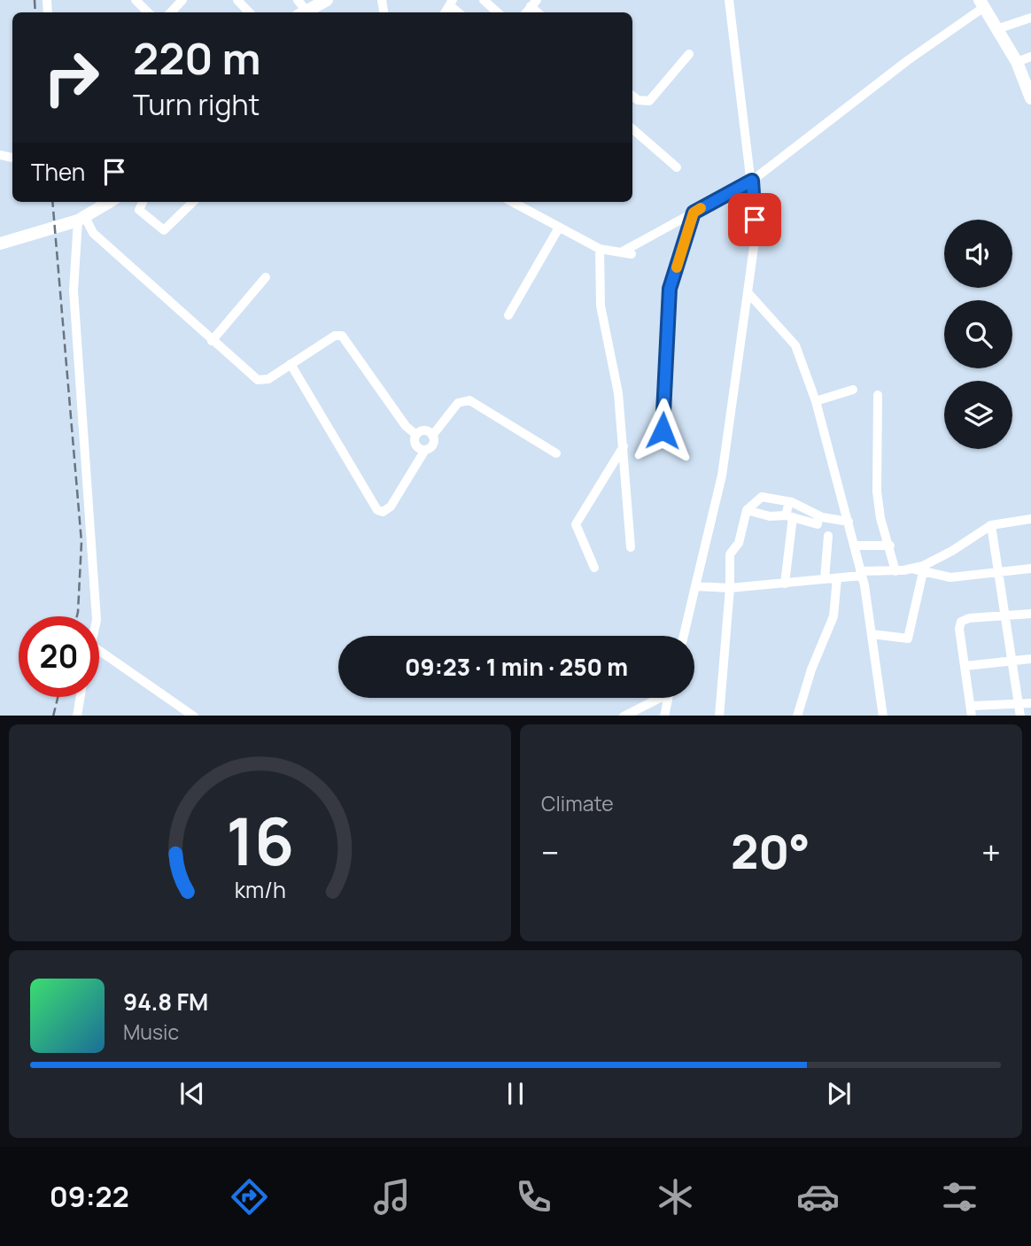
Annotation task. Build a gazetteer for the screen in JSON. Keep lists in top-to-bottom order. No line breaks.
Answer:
{"page":{"turn":["220 m","Turn right"],"then":"Then","limit":"20","trip":"09:23 · 1 min · 250 m","tile":"Climate","heat":["−","20°","+"],"song":["94.8 FM","Music"],"tabs":"09:22","gauge":["16","km/h"]}}
